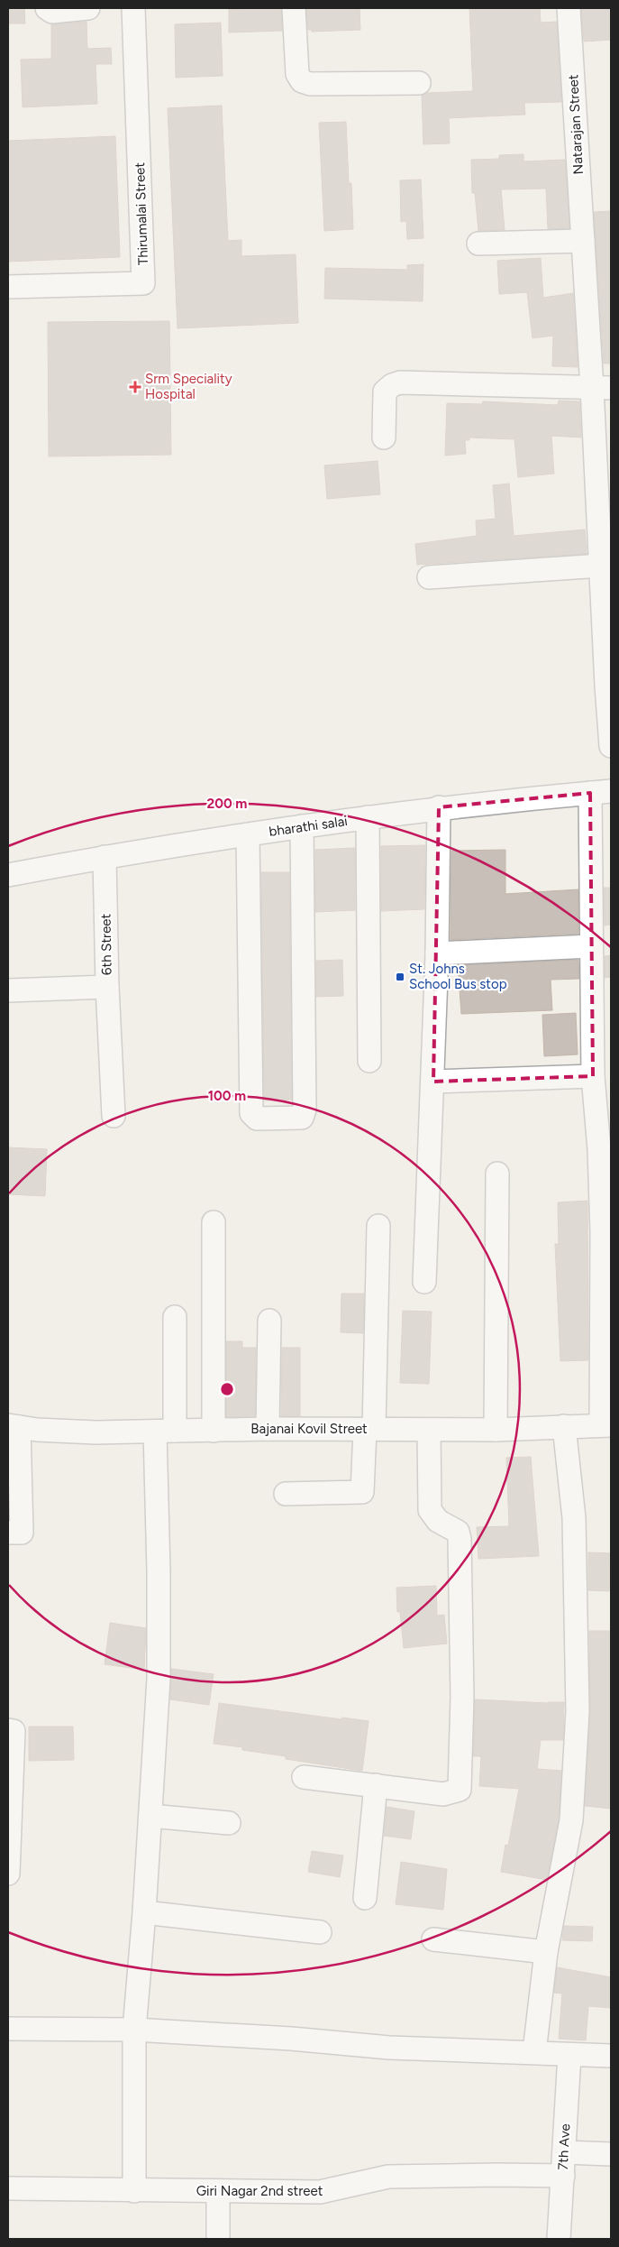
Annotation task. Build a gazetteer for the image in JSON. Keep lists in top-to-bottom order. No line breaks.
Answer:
{"streets":{"street":["Natarajan Street","Thirumalai Street","bharathi salai","6th Street","Bajanai Kovil Street","7th Ave","Giri Nagar 2nd street"]},"crossings":[["bharathi salai","6th Street"],["7th Ave","Giri Nagar 2nd street"]],"places":{"health":["Srm Speciality Hospital"],"transit":["St. Johns School Bus stop"]},"rings":["200 m","100 m"]}
